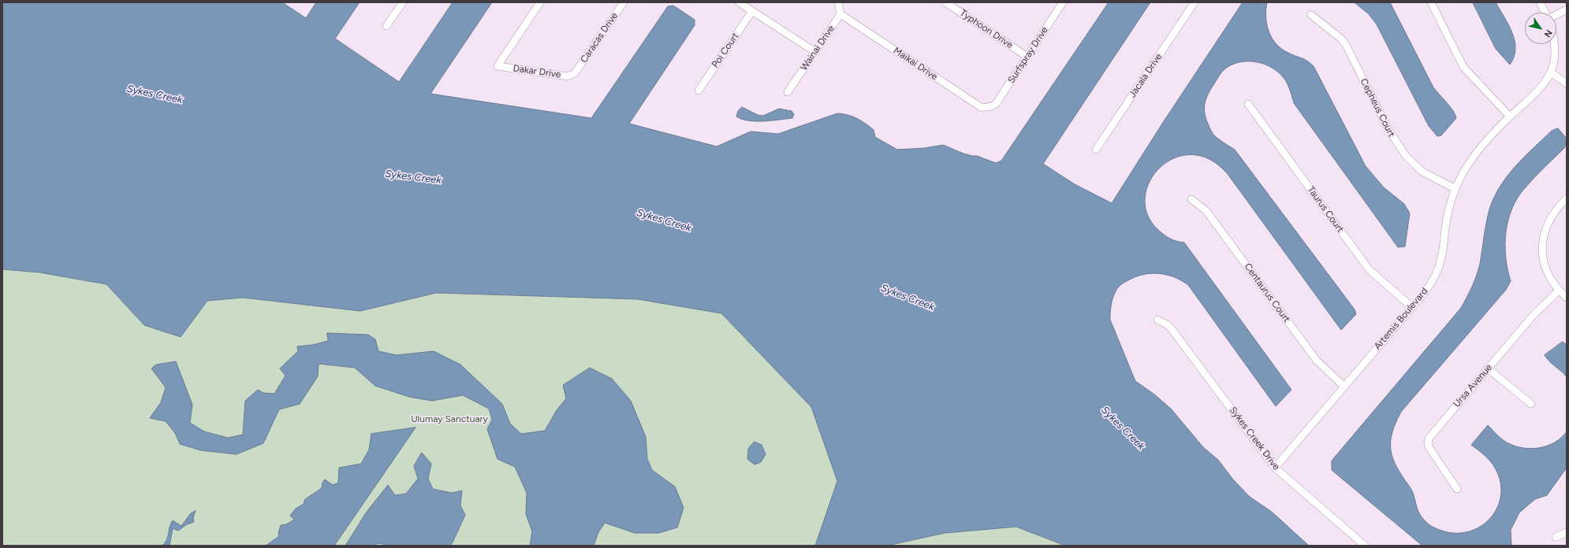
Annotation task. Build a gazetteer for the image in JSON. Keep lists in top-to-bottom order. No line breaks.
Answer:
{"streets":{"street":["Typhoon Drive","Caracas Drive","Wainai Drive","Poi Court","Surfspray Drive","Maikai Drive","Dakar Drive","Jacala Drive","Cepheus Court","Taurus Court","Centaurus Court","Artemis Boulevard","Ursa Avenue","Sykes Creek Drive"]},"crossings":[["Typhoon Drive","Surfspray Drive"],["Caracas Drive","Dakar Drive"],["Wainai Drive","Maikai Drive"],["Surfspray Drive","Maikai Drive"],["Cepheus Court","Artemis Boulevard"],["Taurus Court","Artemis Boulevard"],["Centaurus Court","Artemis Boulevard"],["Artemis Boulevard","Sykes Creek Drive"]],"water":["Sykes Creek"],"parks":["Ulumay Sanctuary"],"north":"bottom right"}
